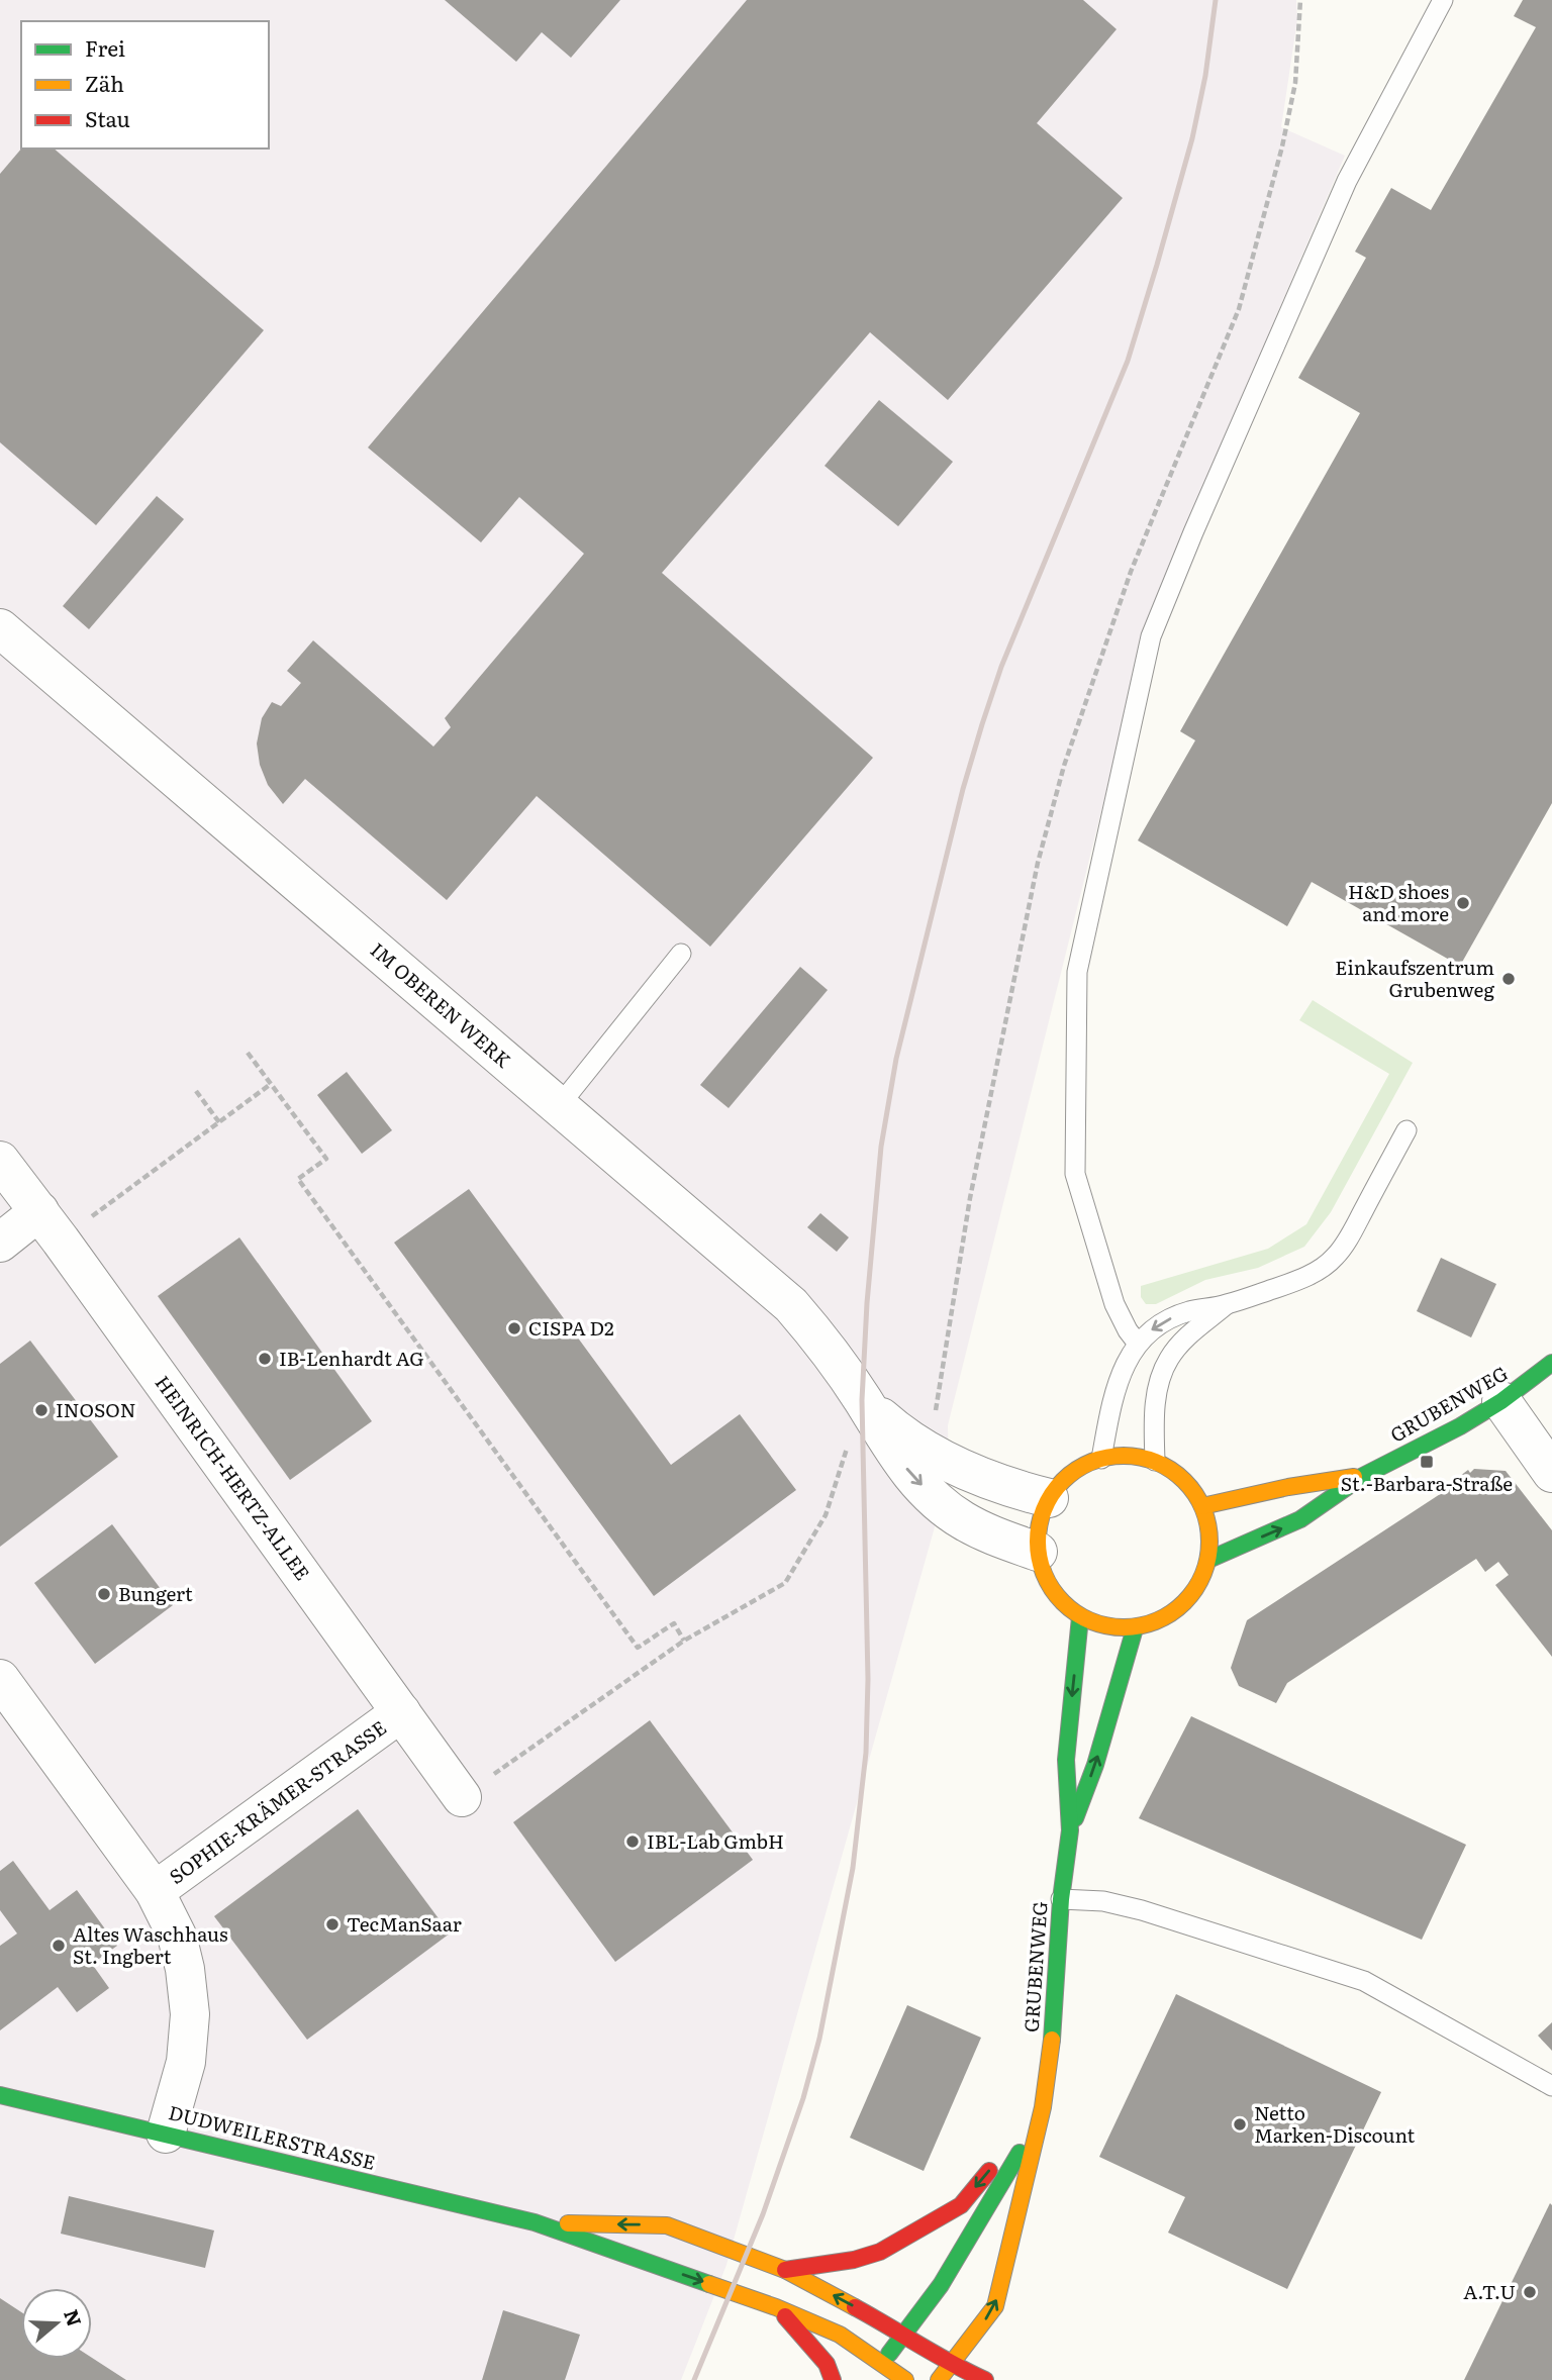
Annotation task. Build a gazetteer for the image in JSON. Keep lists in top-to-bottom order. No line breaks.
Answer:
{"streets":{"street":["IM OBEREN WERK","GRUBENWEG","HEINRICH-HERTZ-ALLEE","SOPHIE-KRÄMER-STRASSE","DUDWEILERSTRASSE"]},"crossings":[["IM OBEREN WERK","GRUBENWEG"],["GRUBENWEG","DUDWEILERSTRASSE"],["HEINRICH-HERTZ-ALLEE","SOPHIE-KRÄMER-STRASSE"],["SOPHIE-KRÄMER-STRASSE","DUDWEILERSTRASSE"]],"places":{"other":["H&D shoes and more","Einkaufszentrum Grubenweg","CISPA D2","IB-Lenhardt AG","INOSON","Bungert","IBL-Lab GmbH","TecManSaar","Altes Waschhaus St. Ingbert","Netto Marken-Discount","A.T.U"],"transit":["St.-Barbara-Straße"]},"legend":["Frei","Zäh","Stau"],"north":"right"}
